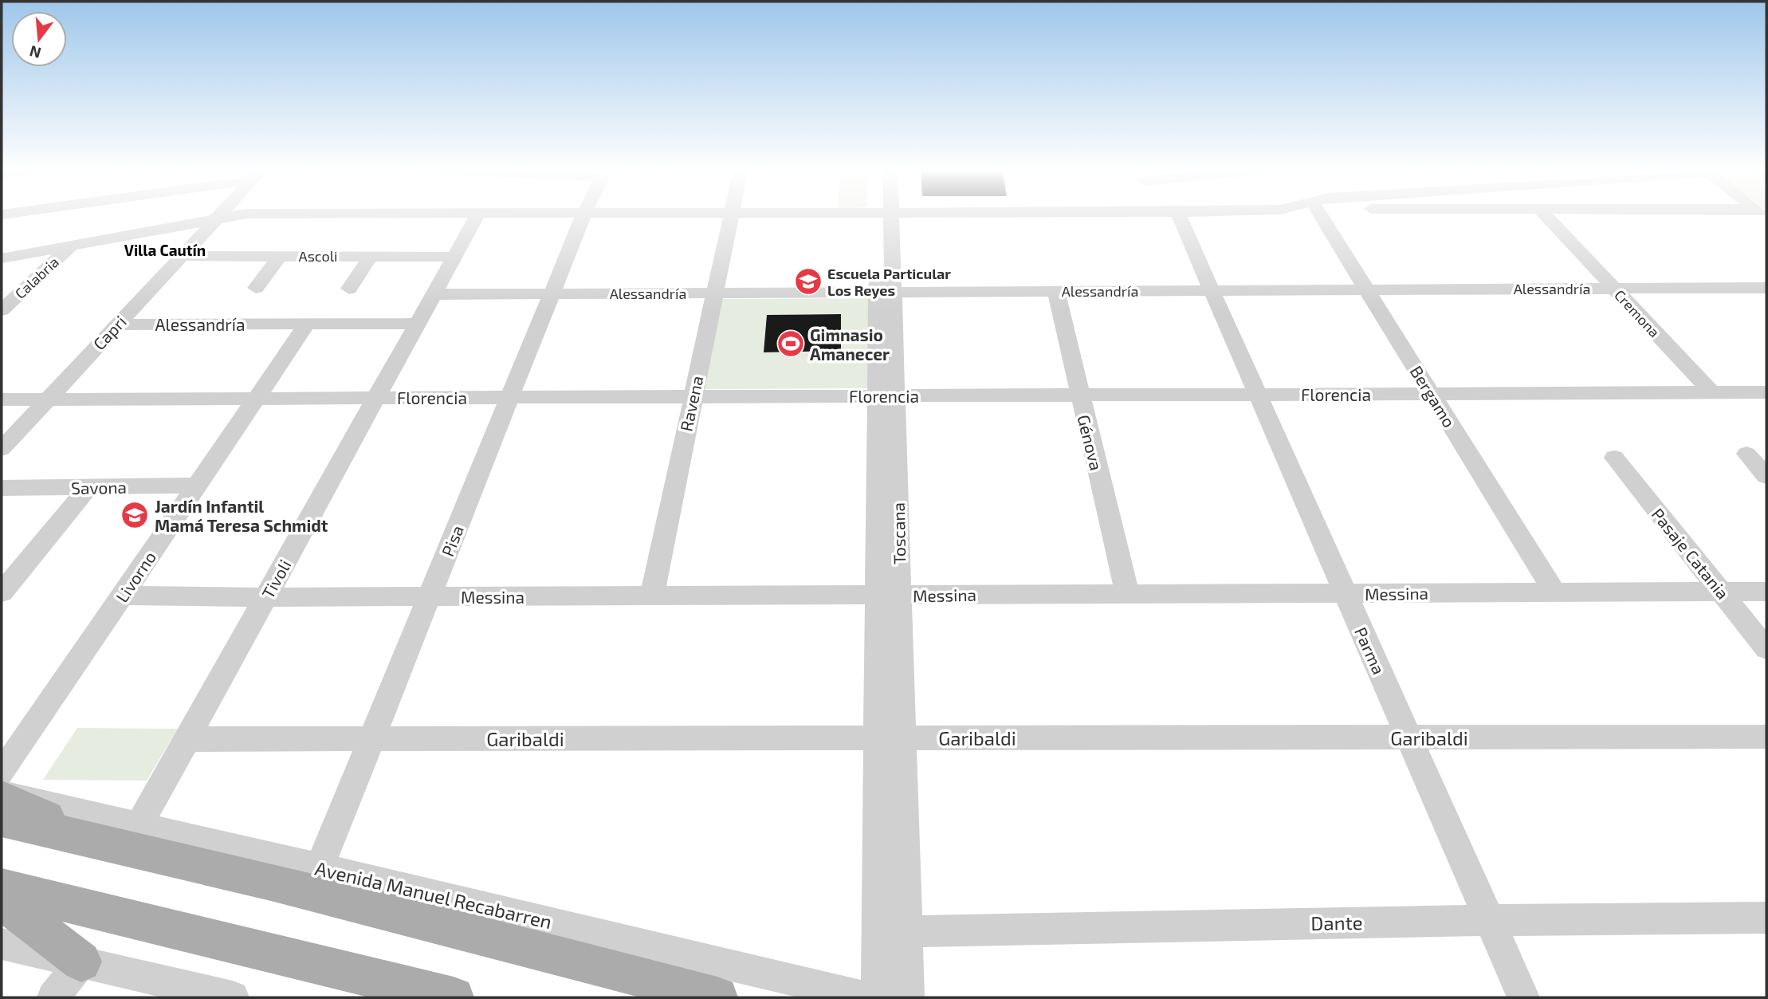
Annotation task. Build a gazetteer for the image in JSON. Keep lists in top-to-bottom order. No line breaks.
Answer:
{"streets":{"main road":["Avenida Manuel Recabarren"],"street":["Ascoli","Calabria","Alessandría","Cremona","Capri","Florencia","Bergamo","Ravena","Génova","Savona","Toscana","Pisa","Pasaje Catania","Livorno","Tivoli","Messina","Parma","Garibaldi","Dante"]},"crossings":[["Ascoli","Capri"],["Ascoli","Tivoli"],["Alessandría","Cremona"],["Alessandría","Capri"],["Alessandría","Bergamo"],["Alessandría","Ravena"],["Alessandría","Génova"],["Alessandría","Toscana"],["Alessandría","Pisa"],["Alessandría","Livorno"],["Alessandría","Tivoli"],["Alessandría","Parma"],["Cremona","Florencia"],["Capri","Florencia"],["Florencia","Bergamo"],["Florencia","Ravena"],["Florencia","Génova"],["Florencia","Toscana"],["Florencia","Pisa"],["Florencia","Livorno"],["Florencia","Tivoli"],["Florencia","Parma"],["Bergamo","Messina"],["Ravena","Messina"],["Génova","Messina"],["Savona","Livorno"],["Toscana","Messina"],["Toscana","Garibaldi"],["Toscana","Dante"],["Pisa","Messina"],["Pisa","Garibaldi"],["Pisa","Avenida Manuel Recabarren"],["Pasaje Catania","Messina"],["Livorno","Messina"],["Tivoli","Messina"],["Tivoli","Garibaldi"],["Tivoli","Avenida Manuel Recabarren"],["Messina","Parma"],["Parma","Garibaldi"],["Parma","Dante"]],"districts":["Villa Cautín"],"places":{"school or university":["Escuela Particular Los Reyes","Jardín Infantil Mamá Teresa Schmidt"],"sports":["Gimnasio Amanecer"]},"north":"bottom"}
